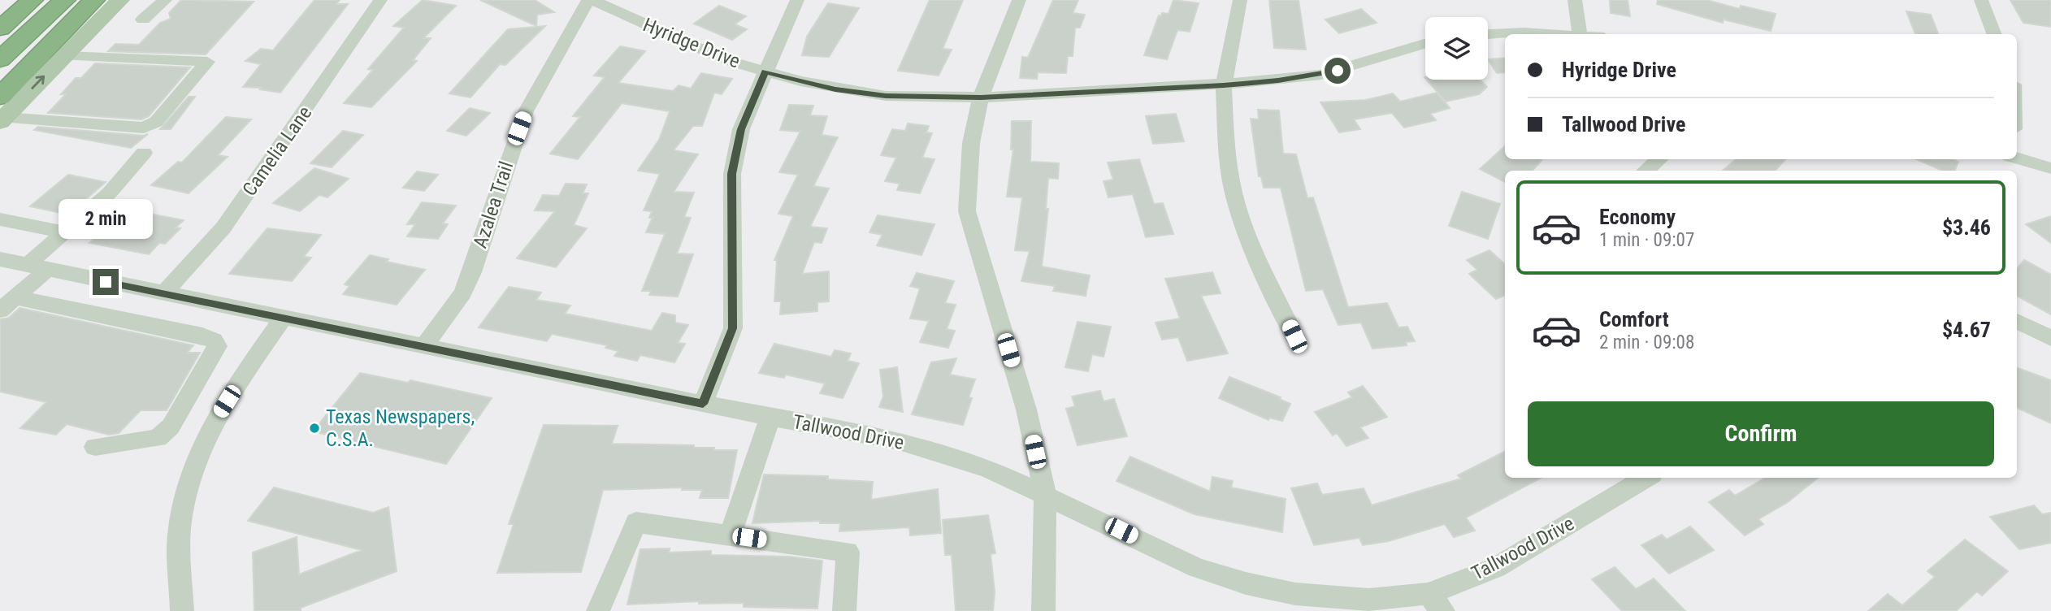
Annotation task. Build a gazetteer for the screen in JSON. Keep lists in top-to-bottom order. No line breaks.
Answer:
{"streets":{"street":["Hyridge Drive","Camelia Lane","Azalea Trail","Tallwood Drive"]},"crossings":[["Hyridge Drive","Azalea Trail"],["Camelia Lane","Tallwood Drive"],["Azalea Trail","Tallwood Drive"]],"places":["Texas Newspapers, C.S.A."],"page":{"banner":["Hyridge Drive","Tallwood Drive"],"list":[{"name":"Economy","note":"1 min · 09:07","value":"$3.46"},{"name":"Comfort","note":"2 min · 09:08","value":"$4.67"}],"bubble":"2 min","buttons":"Confirm"}}
